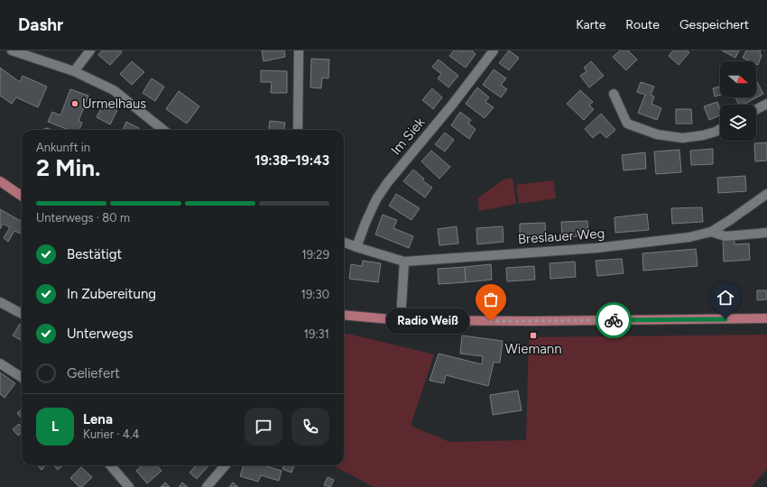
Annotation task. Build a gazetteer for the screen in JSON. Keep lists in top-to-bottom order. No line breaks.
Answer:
{"streets":{"street":["Im Siek","Breslauer Weg"]},"places":{"other":["Urmelhaus","Radio Weiß"],"transit":["Wiemann"]},"north":"right","page":{"header":"Dashr","nav":["Karte","Route","Gespeichert"],"heading":["2 Min.","Ankunft in","19:38–19:43"],"panel":["Lena","Kurier · 4.4"],"bar":"Unterwegs · 80 m","list":[["Bestätigt","19:29"],["In Zubereitung","19:30"],["Unterwegs","19:31"],"Geliefert"],"bubble":"Radio Weiß","round":"L"}}
